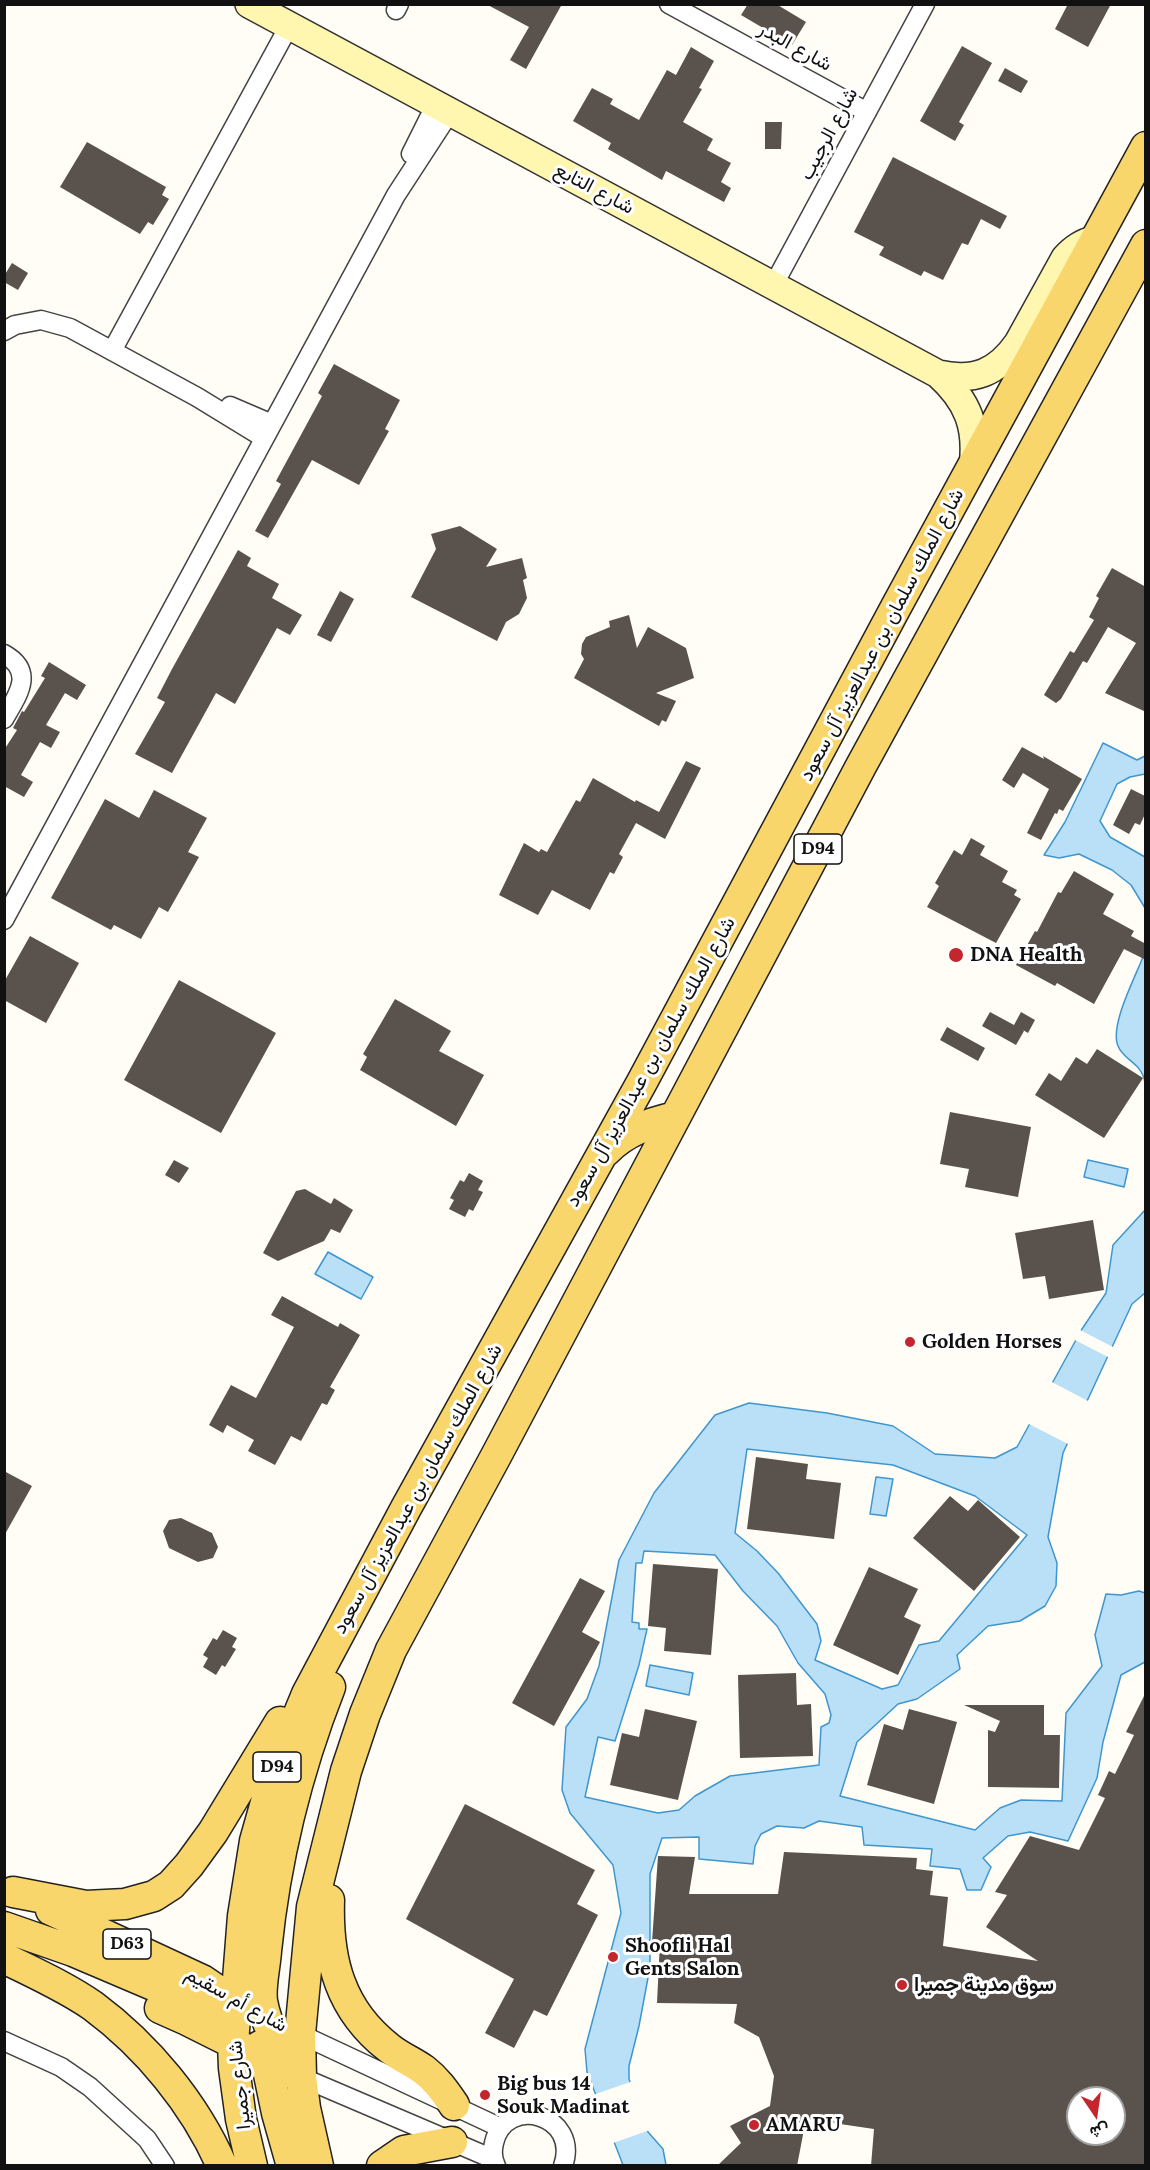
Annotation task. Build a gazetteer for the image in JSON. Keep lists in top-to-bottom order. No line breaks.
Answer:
{"streets":{"main road":["شارع الملك سلمان بن عبدالعزيز آل سعود","D94","D63","شارع أم سقيم","شارع جميرا"],"street":["شارع البدر","شارع الرجيب","شارع التابع"]},"crossings":[["شارع البدر","شارع الرجيب"],["شارع الرجيب","شارع التابع"],["شارع التابع","شارع الملك سلمان بن عبدالعزيز آل سعود"],["شارع الملك سلمان بن عبدالعزيز آل سعود","شارع جميرا"],["D94","شارع أم سقيم"],["شارع أم سقيم","شارع جميرا"]],"places":["DNA Health","Golden Horses","Shoofli Hal Gents Salon","سوق مدينة جميرا","Big bus 14 Souk Madinat","AMARU"],"north":"bottom"}
